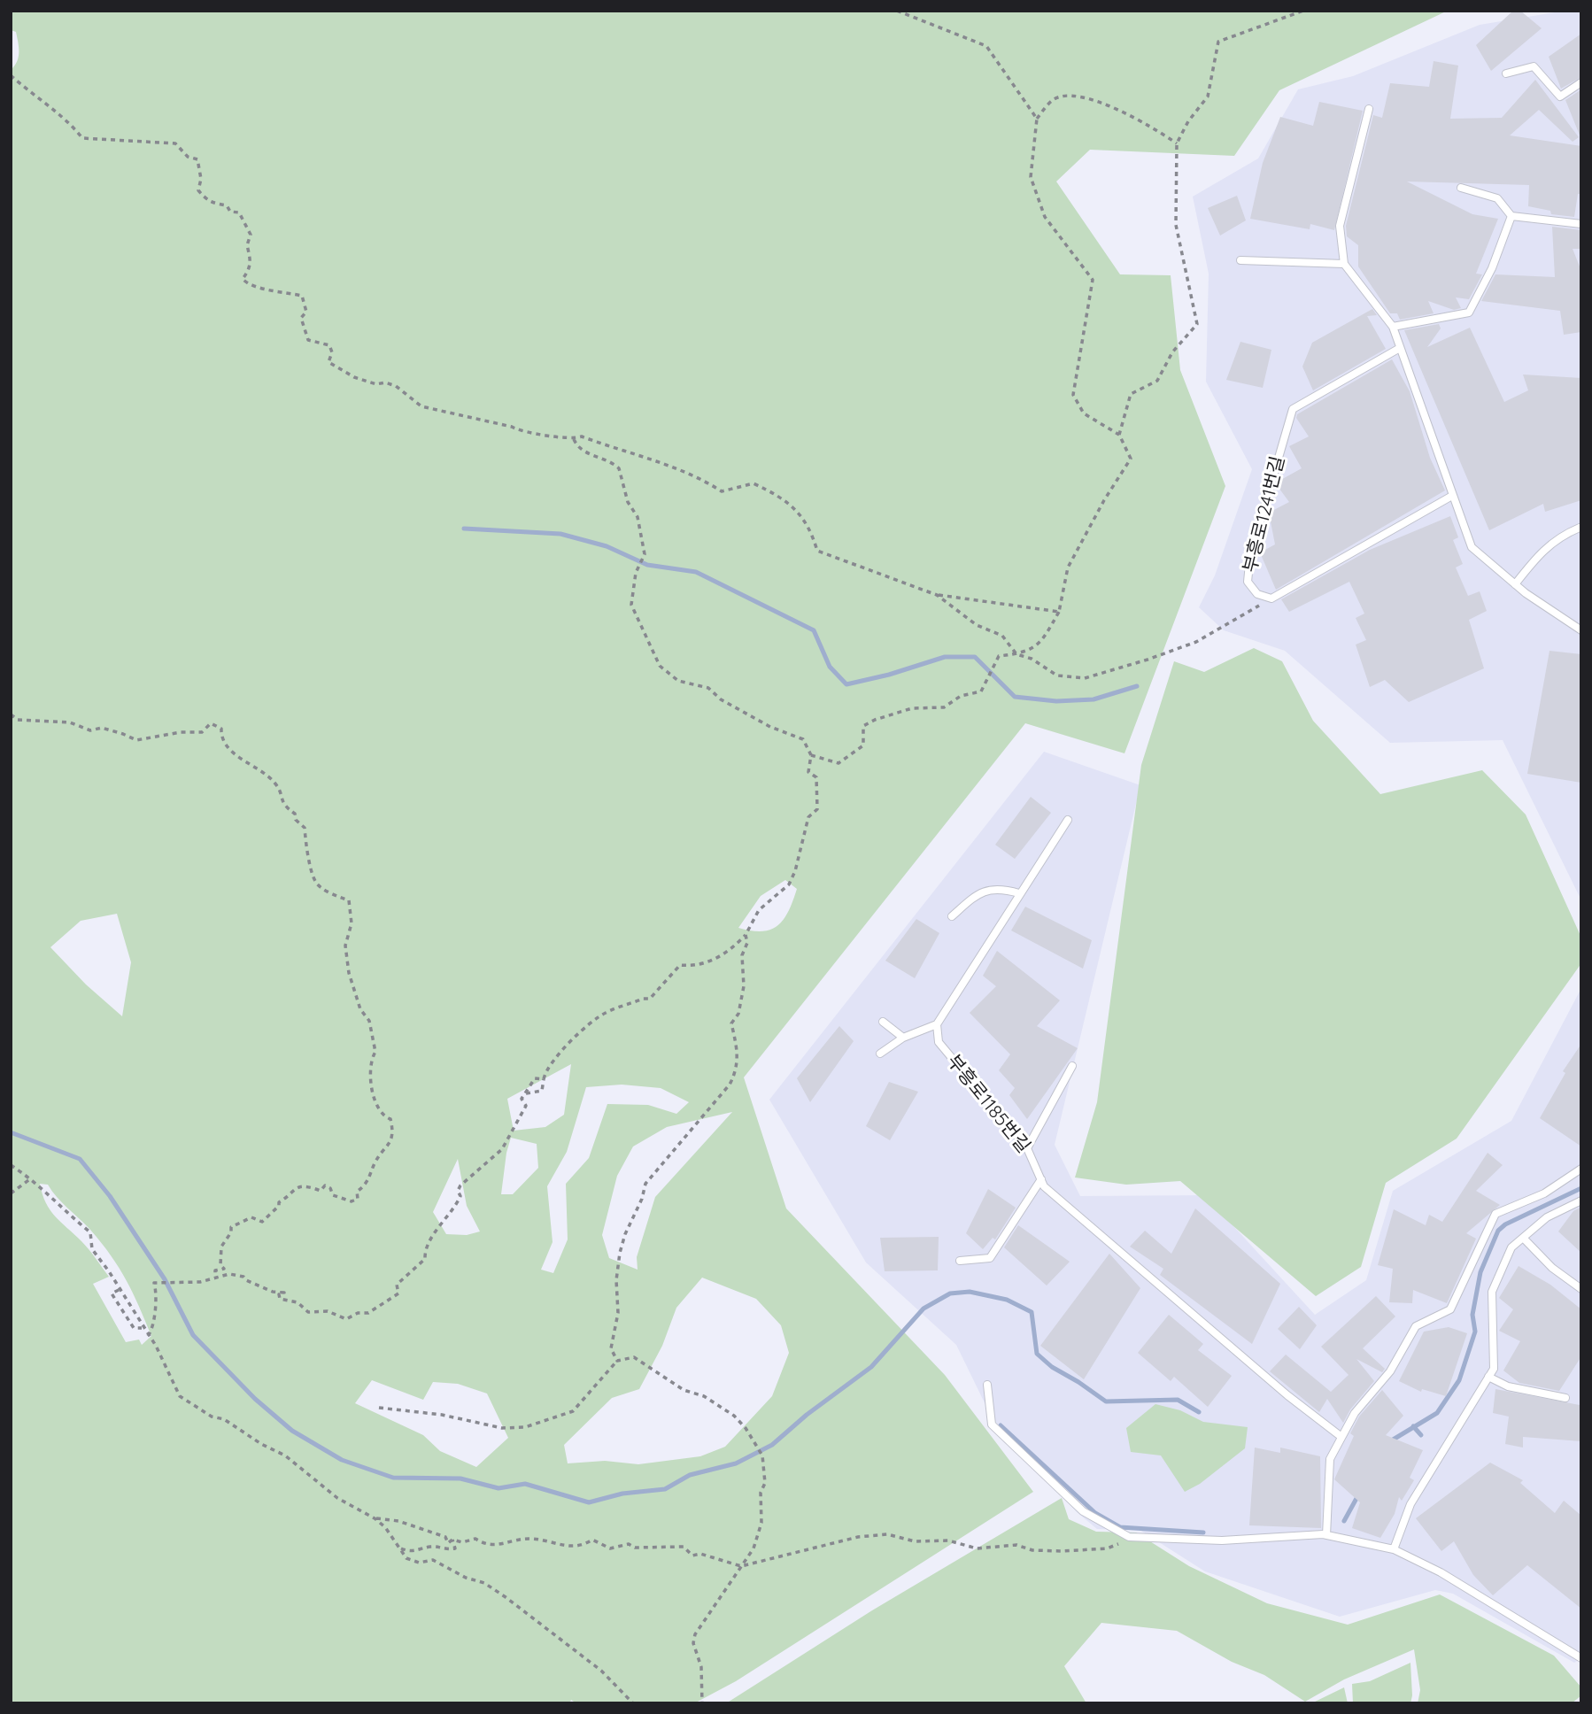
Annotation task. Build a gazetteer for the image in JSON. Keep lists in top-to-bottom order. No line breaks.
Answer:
{"streets":{"lane":["부흥로1241번길","부흥로1185번길"]}}
